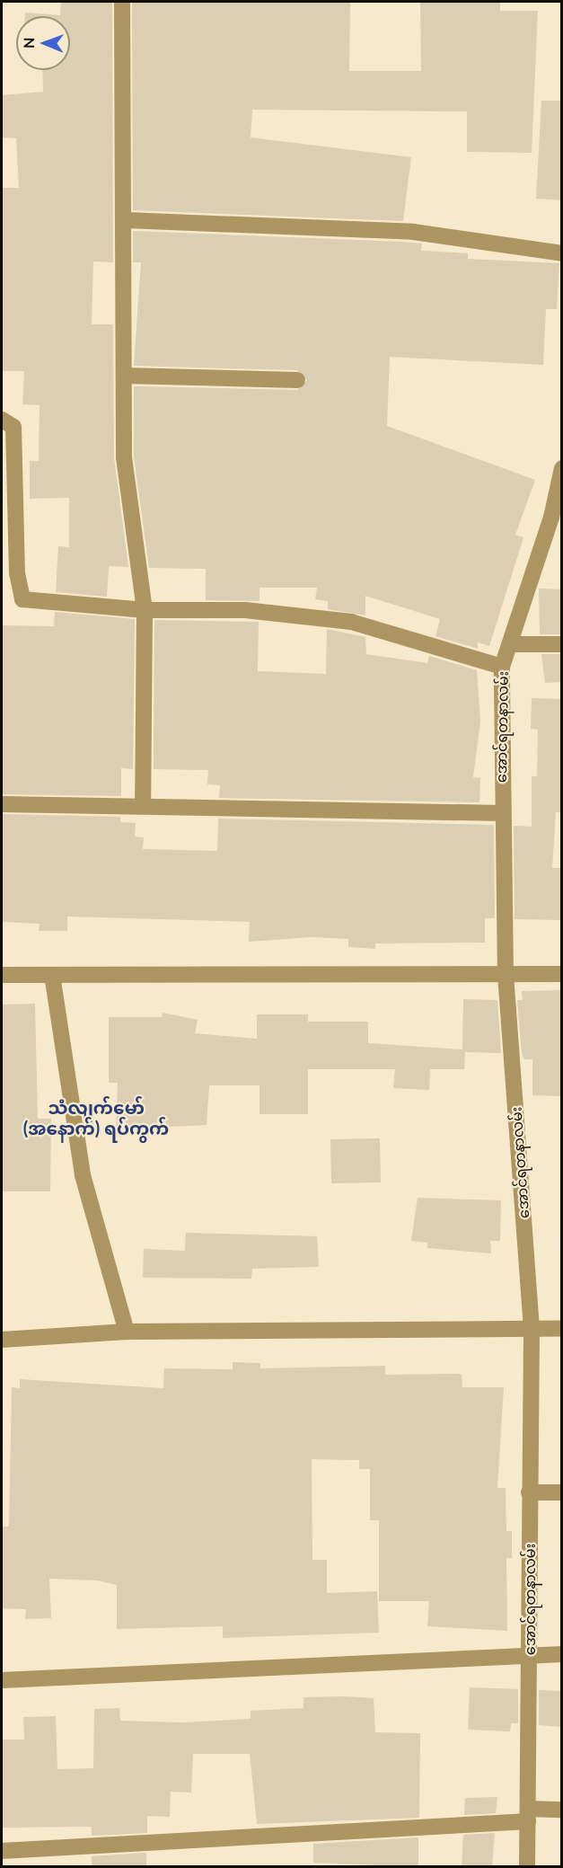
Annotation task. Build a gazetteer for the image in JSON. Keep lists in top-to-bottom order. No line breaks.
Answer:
{"streets":{"street":["အောင်ရတနာလမ်း"]},"districts":["သံလျက်မော် (အနောက်) ရပ်ကွက်"],"north":"left"}
